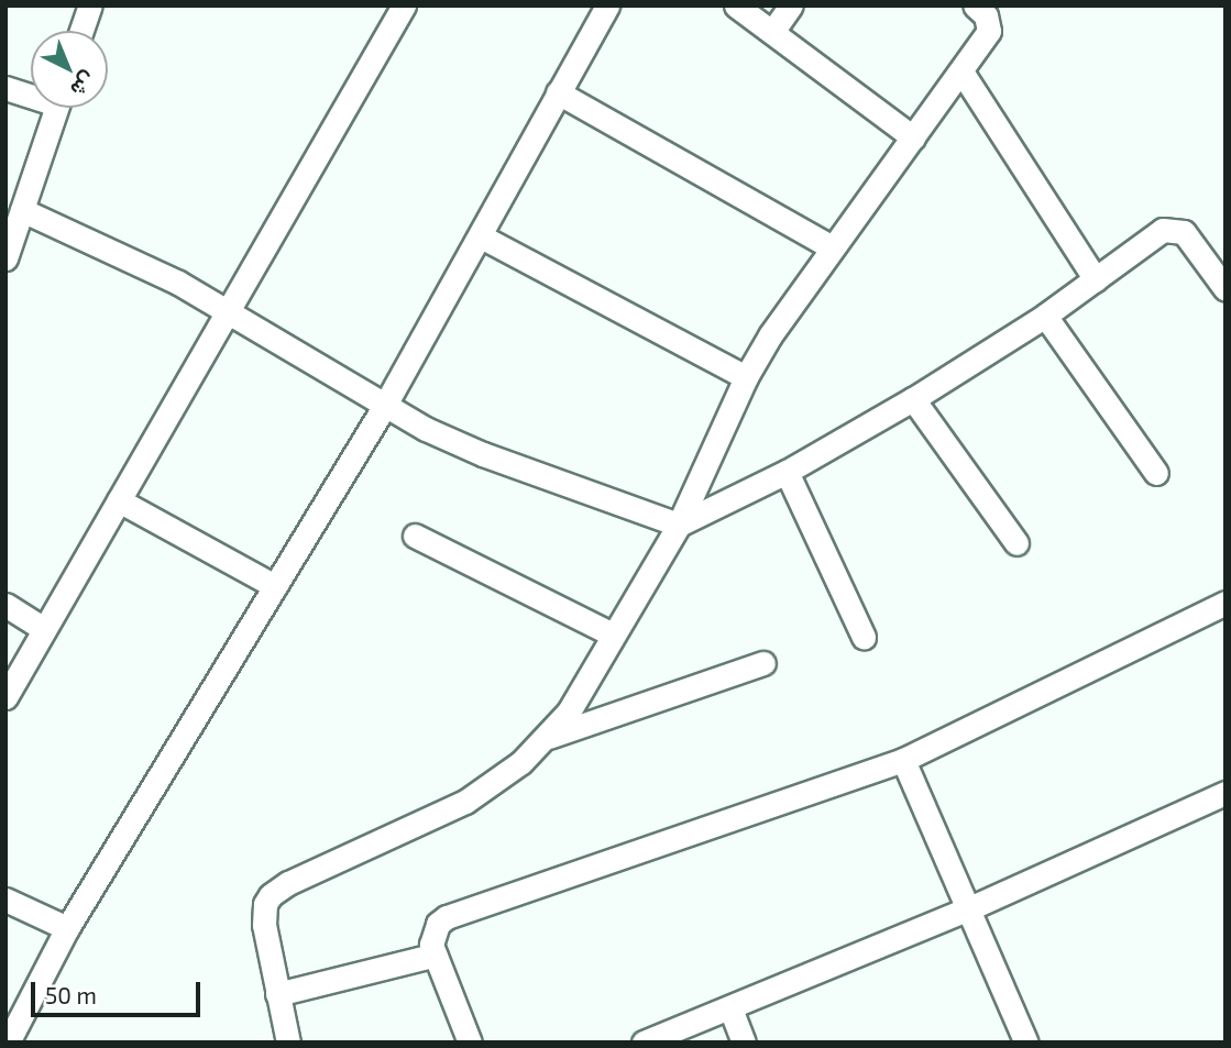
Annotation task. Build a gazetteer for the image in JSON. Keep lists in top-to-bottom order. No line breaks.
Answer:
{"scale_bar":"50 m","north":"bottom right"}
